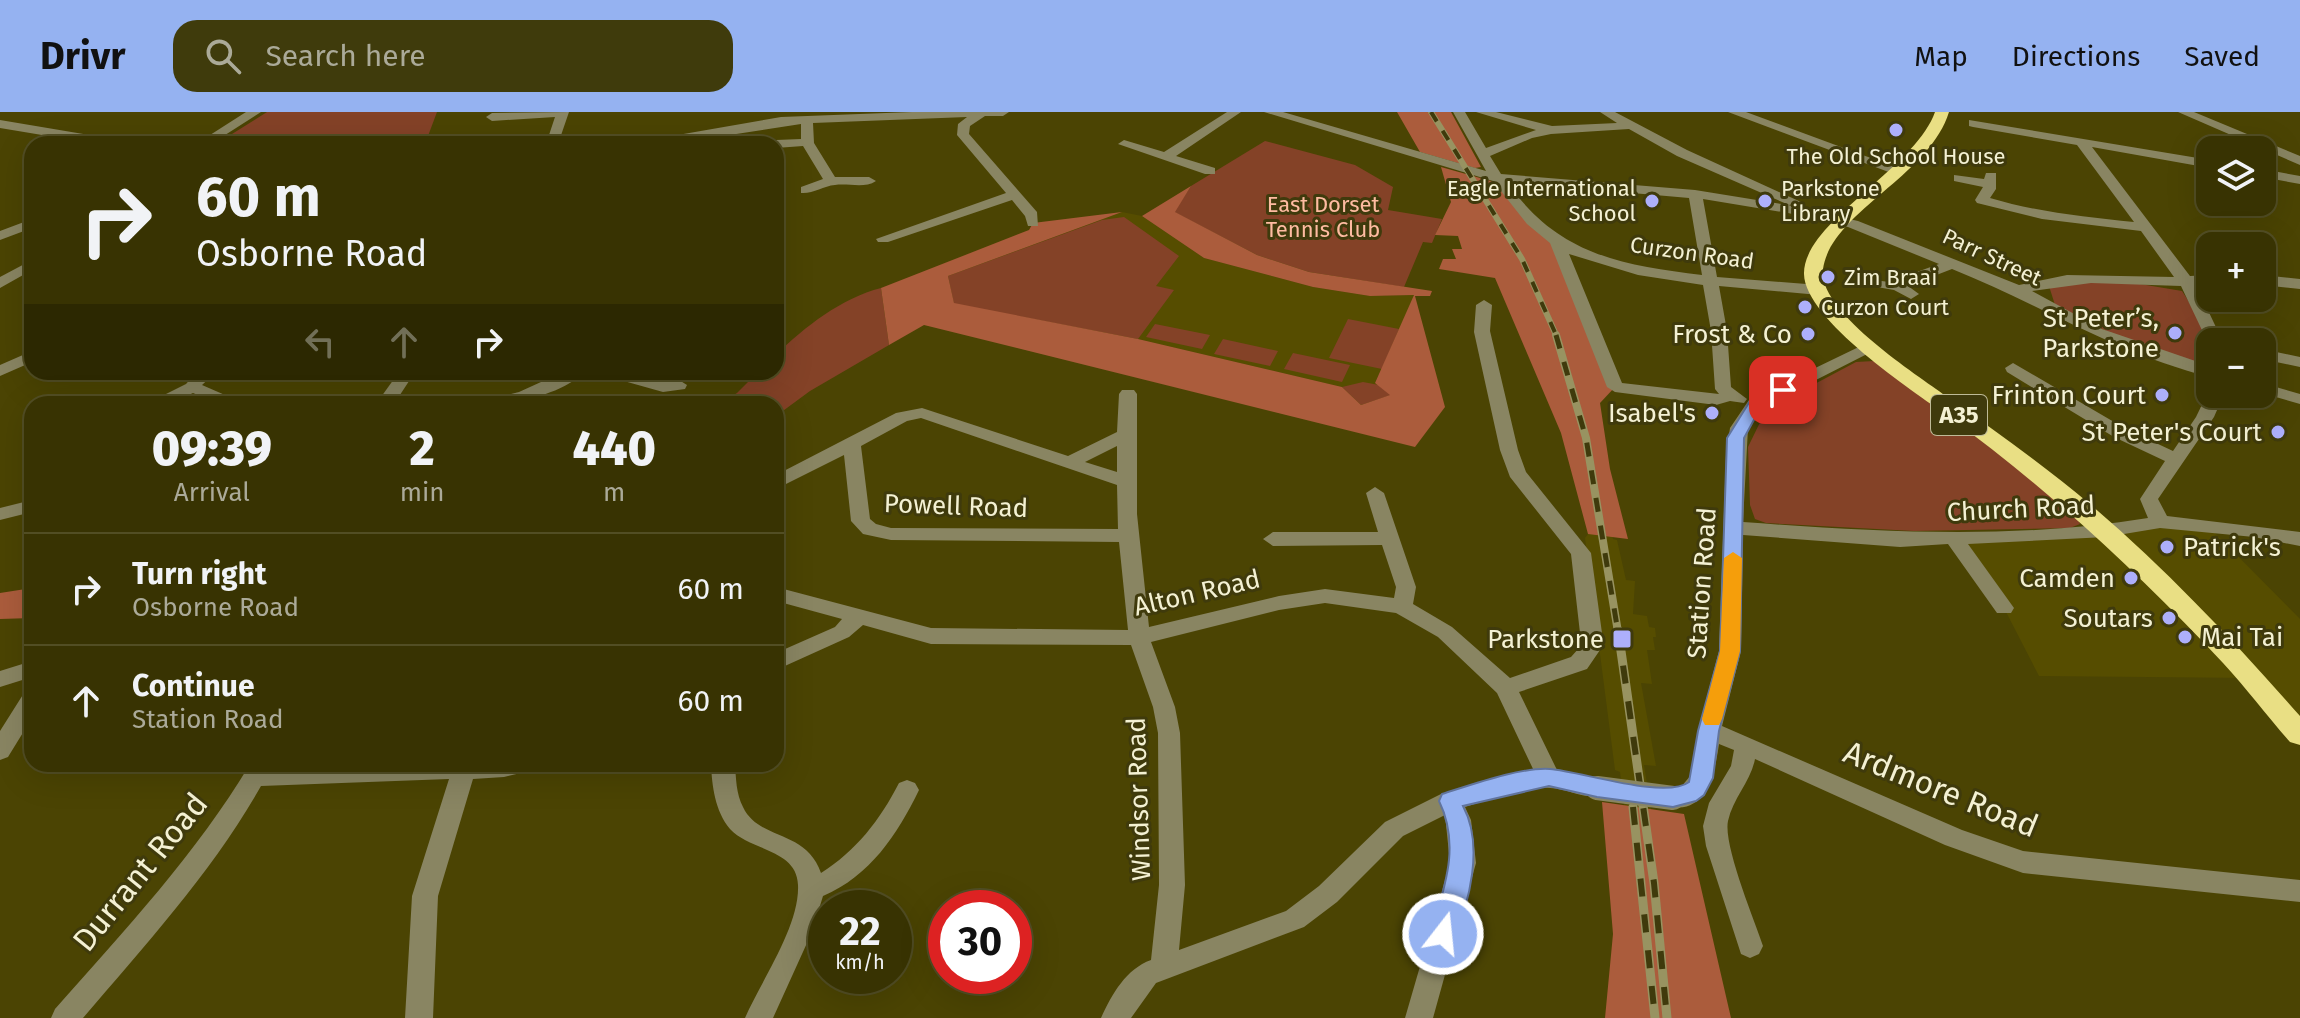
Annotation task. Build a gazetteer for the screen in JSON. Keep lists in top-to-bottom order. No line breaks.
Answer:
{"streets":{"highway":["A35"],"street":["Curzon Road","Parr Street","Powell Road","Church Road","Station Road","Alton Road","Ardmore Road","Windsor Road","Durrant Road"]},"crossings":[["Curzon Road","A35"],["A35","Church Road"],["Powell Road","Windsor Road"],["Church Road","Station Road"],["Station Road","Alton Road"],["Station Road","Ardmore Road"],["Alton Road","Windsor Road"]],"parks":["East Dorset Tennis Club"],"places":{"other":["The Old School House","Eagle International School","Parkstone Library","Zim Braai","Curzon Court","St Peter’s, Parkstone","Frost & Co","Frinton Court","Isabel's","St Peter's Court","Patrick's","Camden","Soutars","Mai Tai"],"transit":["Parkstone"]},"page":{"header":"Drivr","search":"Search here","nav":["Map","Directions","Saved"],"map_buttons":["+","−"],"turn":["60 m","Osborne Road"],"eta":["09:39","Arrival","2","min","440","m"],"list":[{"name":"Turn right","note":"Osborne Road","value":"60 m"},{"name":"Continue","note":"Station Road","value":"60 m"}],"speed":"22 km/h","limit":"30"}}
